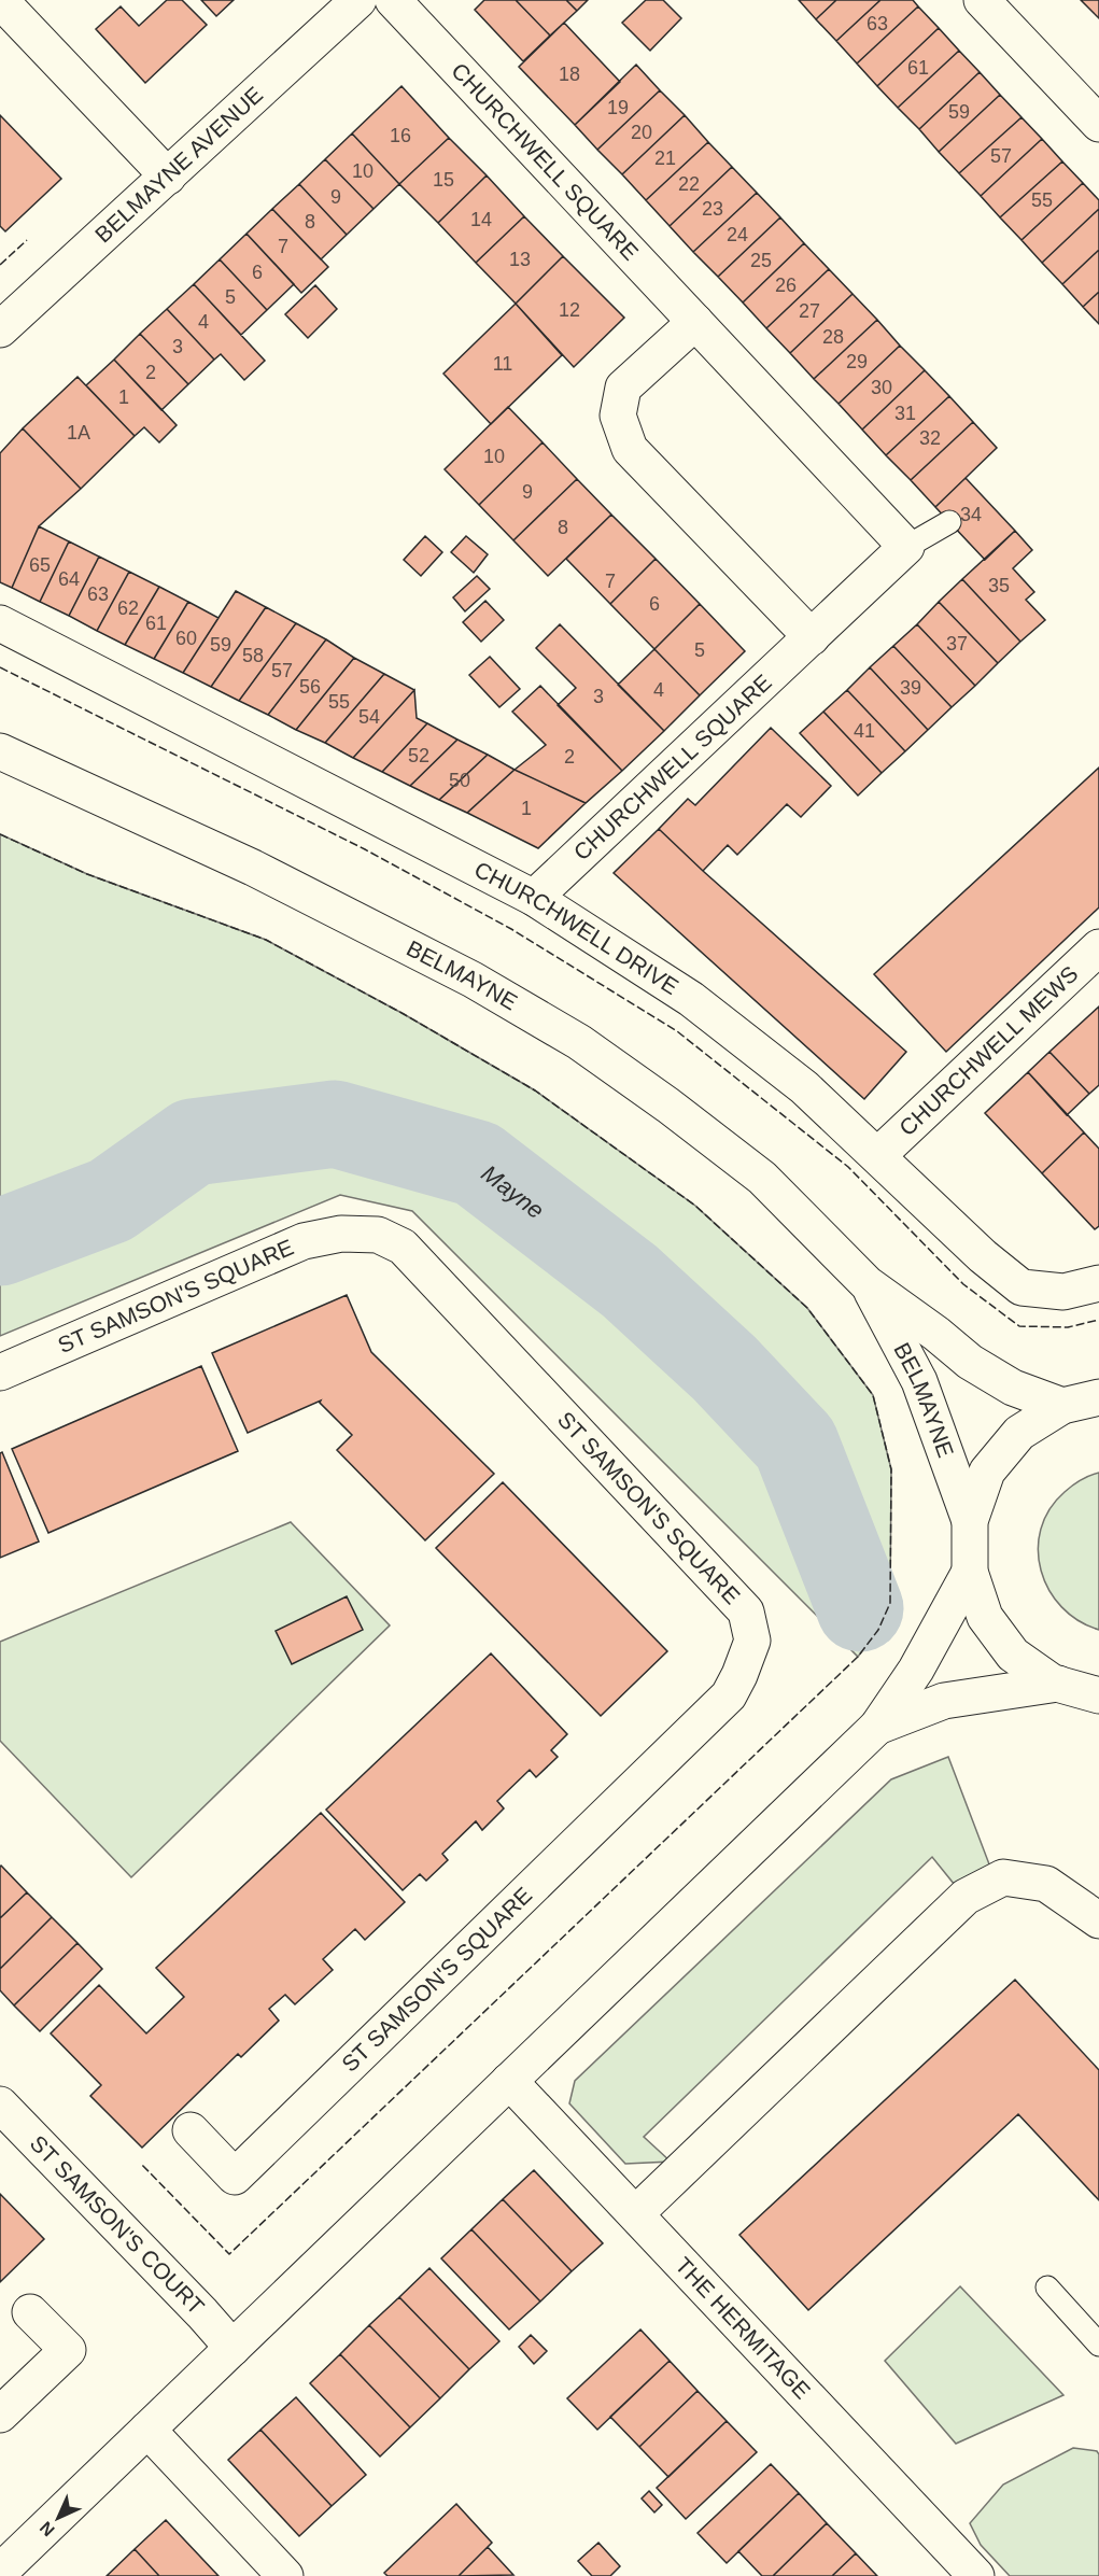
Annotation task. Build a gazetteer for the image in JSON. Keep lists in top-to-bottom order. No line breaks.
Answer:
{"streets":{"street":["CHURCHWELL SQUARE","BELMAYNE AVENUE","CHURCHWELL DRIVE","BELMAYNE","CHURCHWELL MEWS","ST SAMSON'S SQUARE","ST SAMSON'S COURT","THE HERMITAGE"]},"crossings":[["CHURCHWELL SQUARE","CHURCHWELL DRIVE"],["CHURCHWELL DRIVE","CHURCHWELL MEWS"]],"water":["Mayne"],"house_numbers":["63","61","18","19","59","20","16","57","21","10","15","22","9","55","23","14","8","24","7","13","25","6","26","5","12","27","4","28","3","29","11","2","30","1","31","1A","32","10","9","34","8","65","64","7","35","63","6","62","61","60","37","59","5","58","57","56","39","4","3","55","54","41","52","2","50","1"],"north":"bottom left"}
